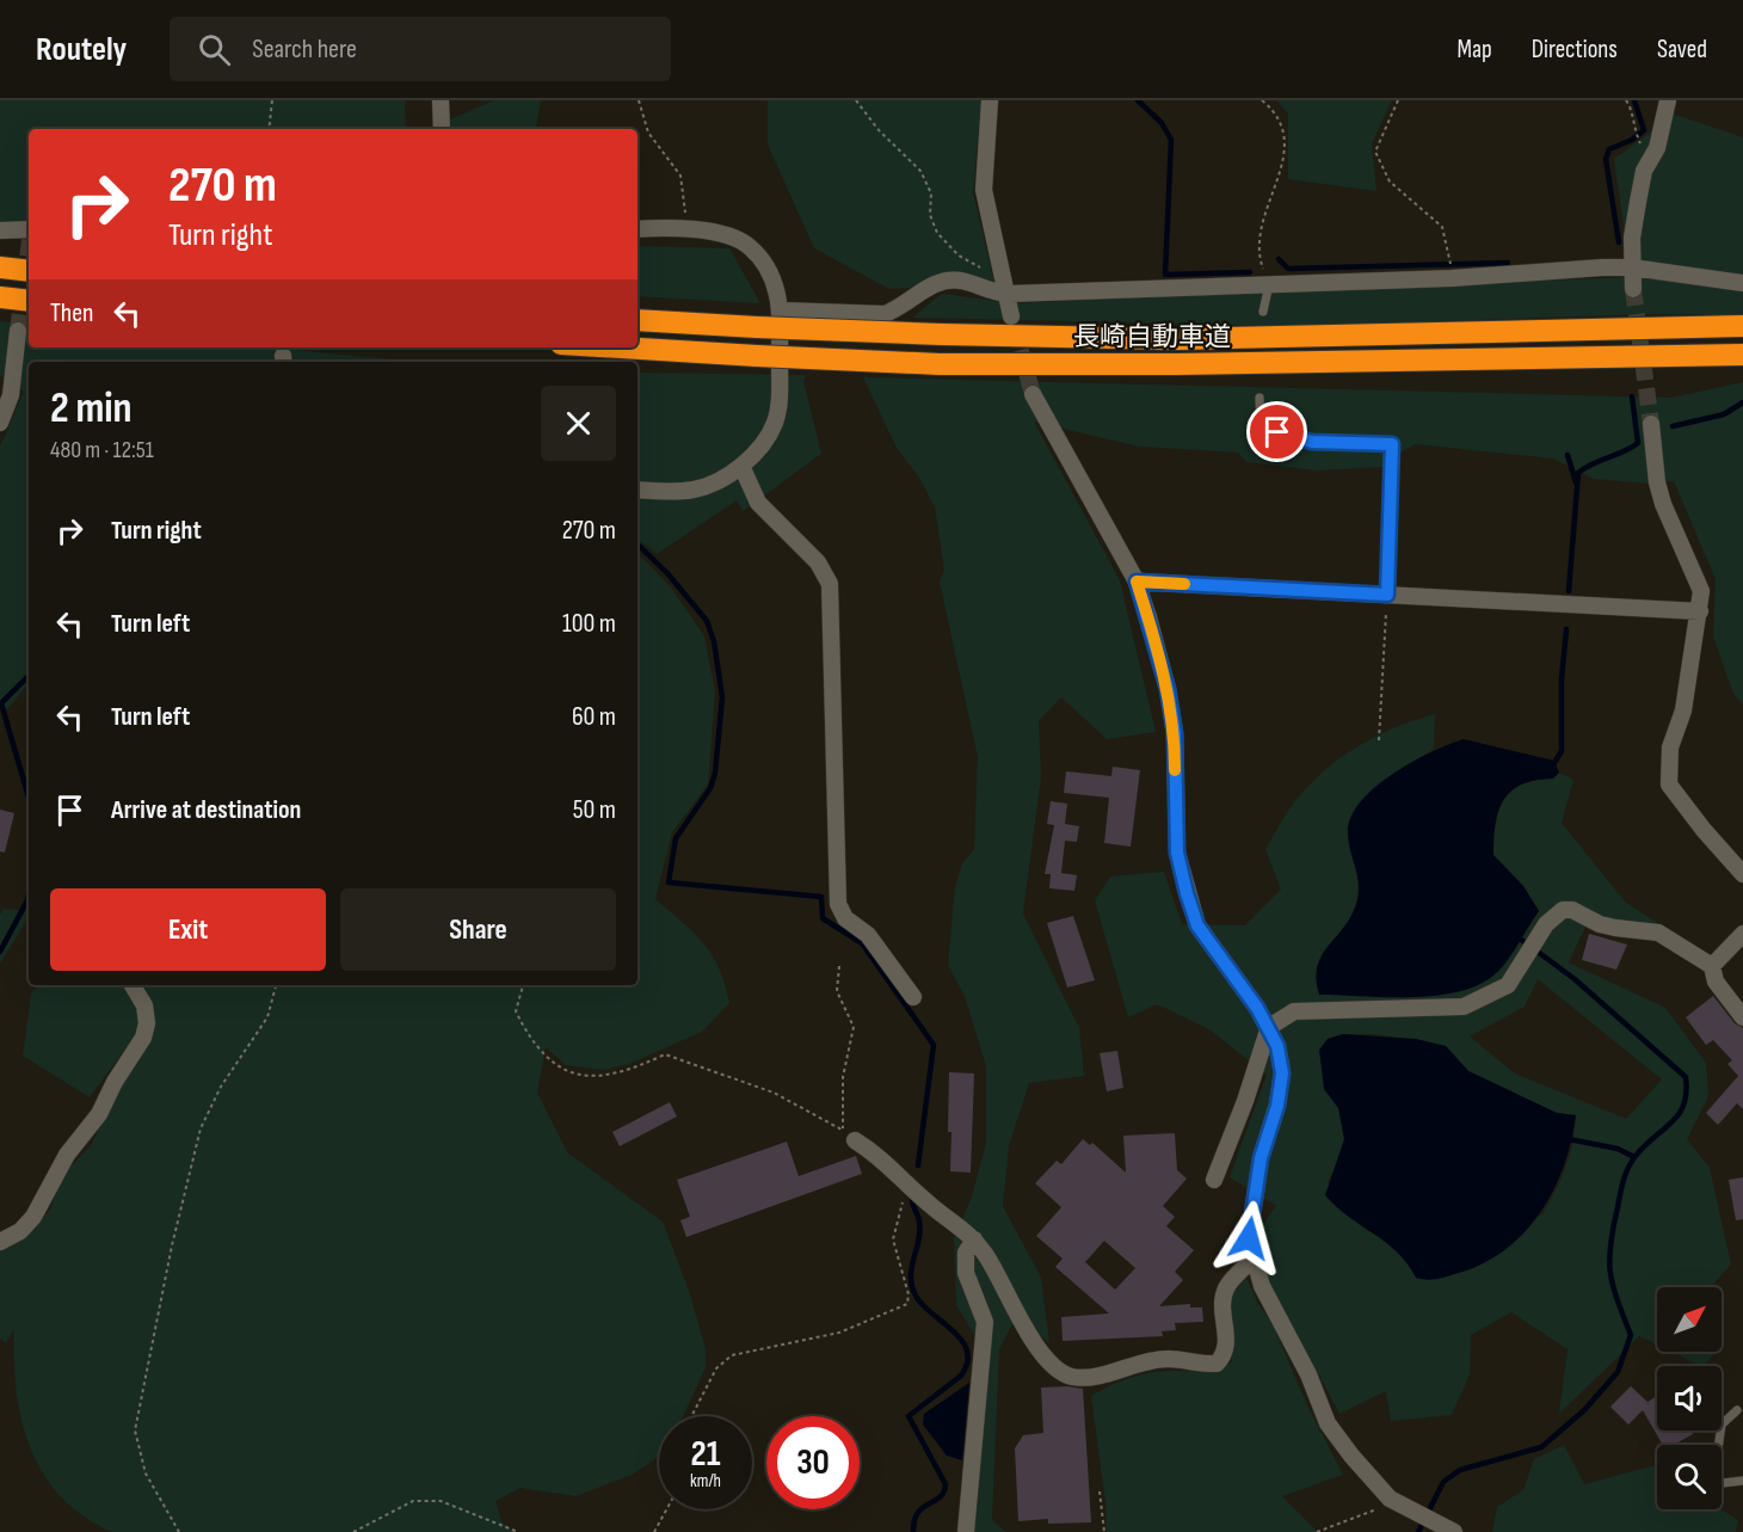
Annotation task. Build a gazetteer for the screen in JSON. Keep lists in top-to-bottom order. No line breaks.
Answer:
{"streets":{"highway":["長崎自動車道"]},"north":"top right","page":{"header":"Routely","search":"Search here","nav":["Map","Directions","Saved"],"turn":["270 m","Turn right"],"then":"Then","heading":["2 min","480 m · 12:51"],"list":[{"name":"Turn right","value":"270 m"},{"name":"Turn left","value":"100 m"},{"name":"Turn left","value":"60 m"},{"name":"Arrive at destination","value":"50 m"}],"buttons":["Exit","Share"],"speed":"21 km/h","limit":"30"}}
